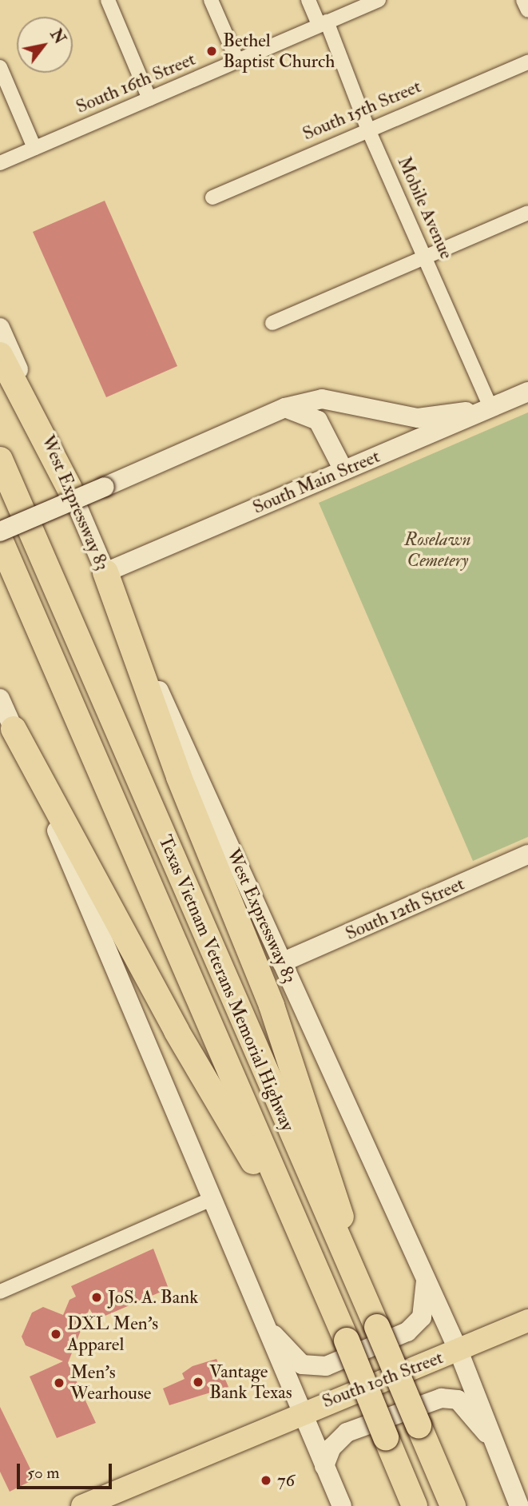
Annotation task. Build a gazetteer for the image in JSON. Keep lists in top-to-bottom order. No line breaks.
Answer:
{"streets":{"highway":["Texas Vietnam Veterans Memorial Highway"],"main road":["South Main Street","West Expressway 83","South 12th Street","South 10th Street"],"street":["South 16th Street","South 15th Street","Mobile Avenue"]},"crossings":[["South 16th Street","Mobile Avenue"],["South 15th Street","Mobile Avenue"],["Mobile Avenue","South Main Street"],["South Main Street","West Expressway 83"],["West Expressway 83","South 12th Street"],["West Expressway 83","South 10th Street"]],"parks":["Roselawn Cemetery"],"places":["Bethel Baptist Church","JoS. A. Bank","DXL Men's Apparel","Vantage Bank Texas","Men's Wearhouse","76"],"scale_bar":"50 m","north":"top right"}
